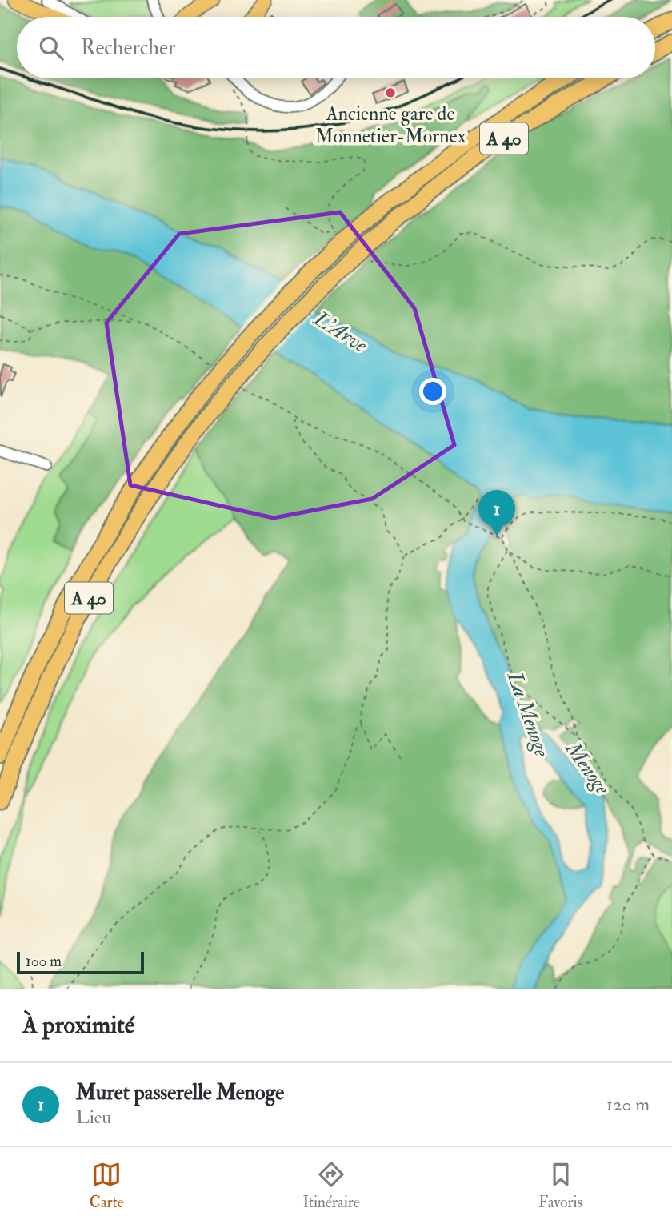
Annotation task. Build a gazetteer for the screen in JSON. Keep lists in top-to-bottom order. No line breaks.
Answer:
{"streets":{"highway":["A 40"]},"water":["L'Arve","La Menoge","Menoge"],"places":["Ancienne gare de Monnetier-Mornex"],"scale_bar":"100 m","page":{"search":"Rechercher","pins":"1","scale":"100 m","heading":"À proximité","list":[{"mark":"1","name":"Muret passerelle Menoge","note":"Lieu","value":"120 m"}],"nav":["Carte","Itinéraire","Favoris"]}}
